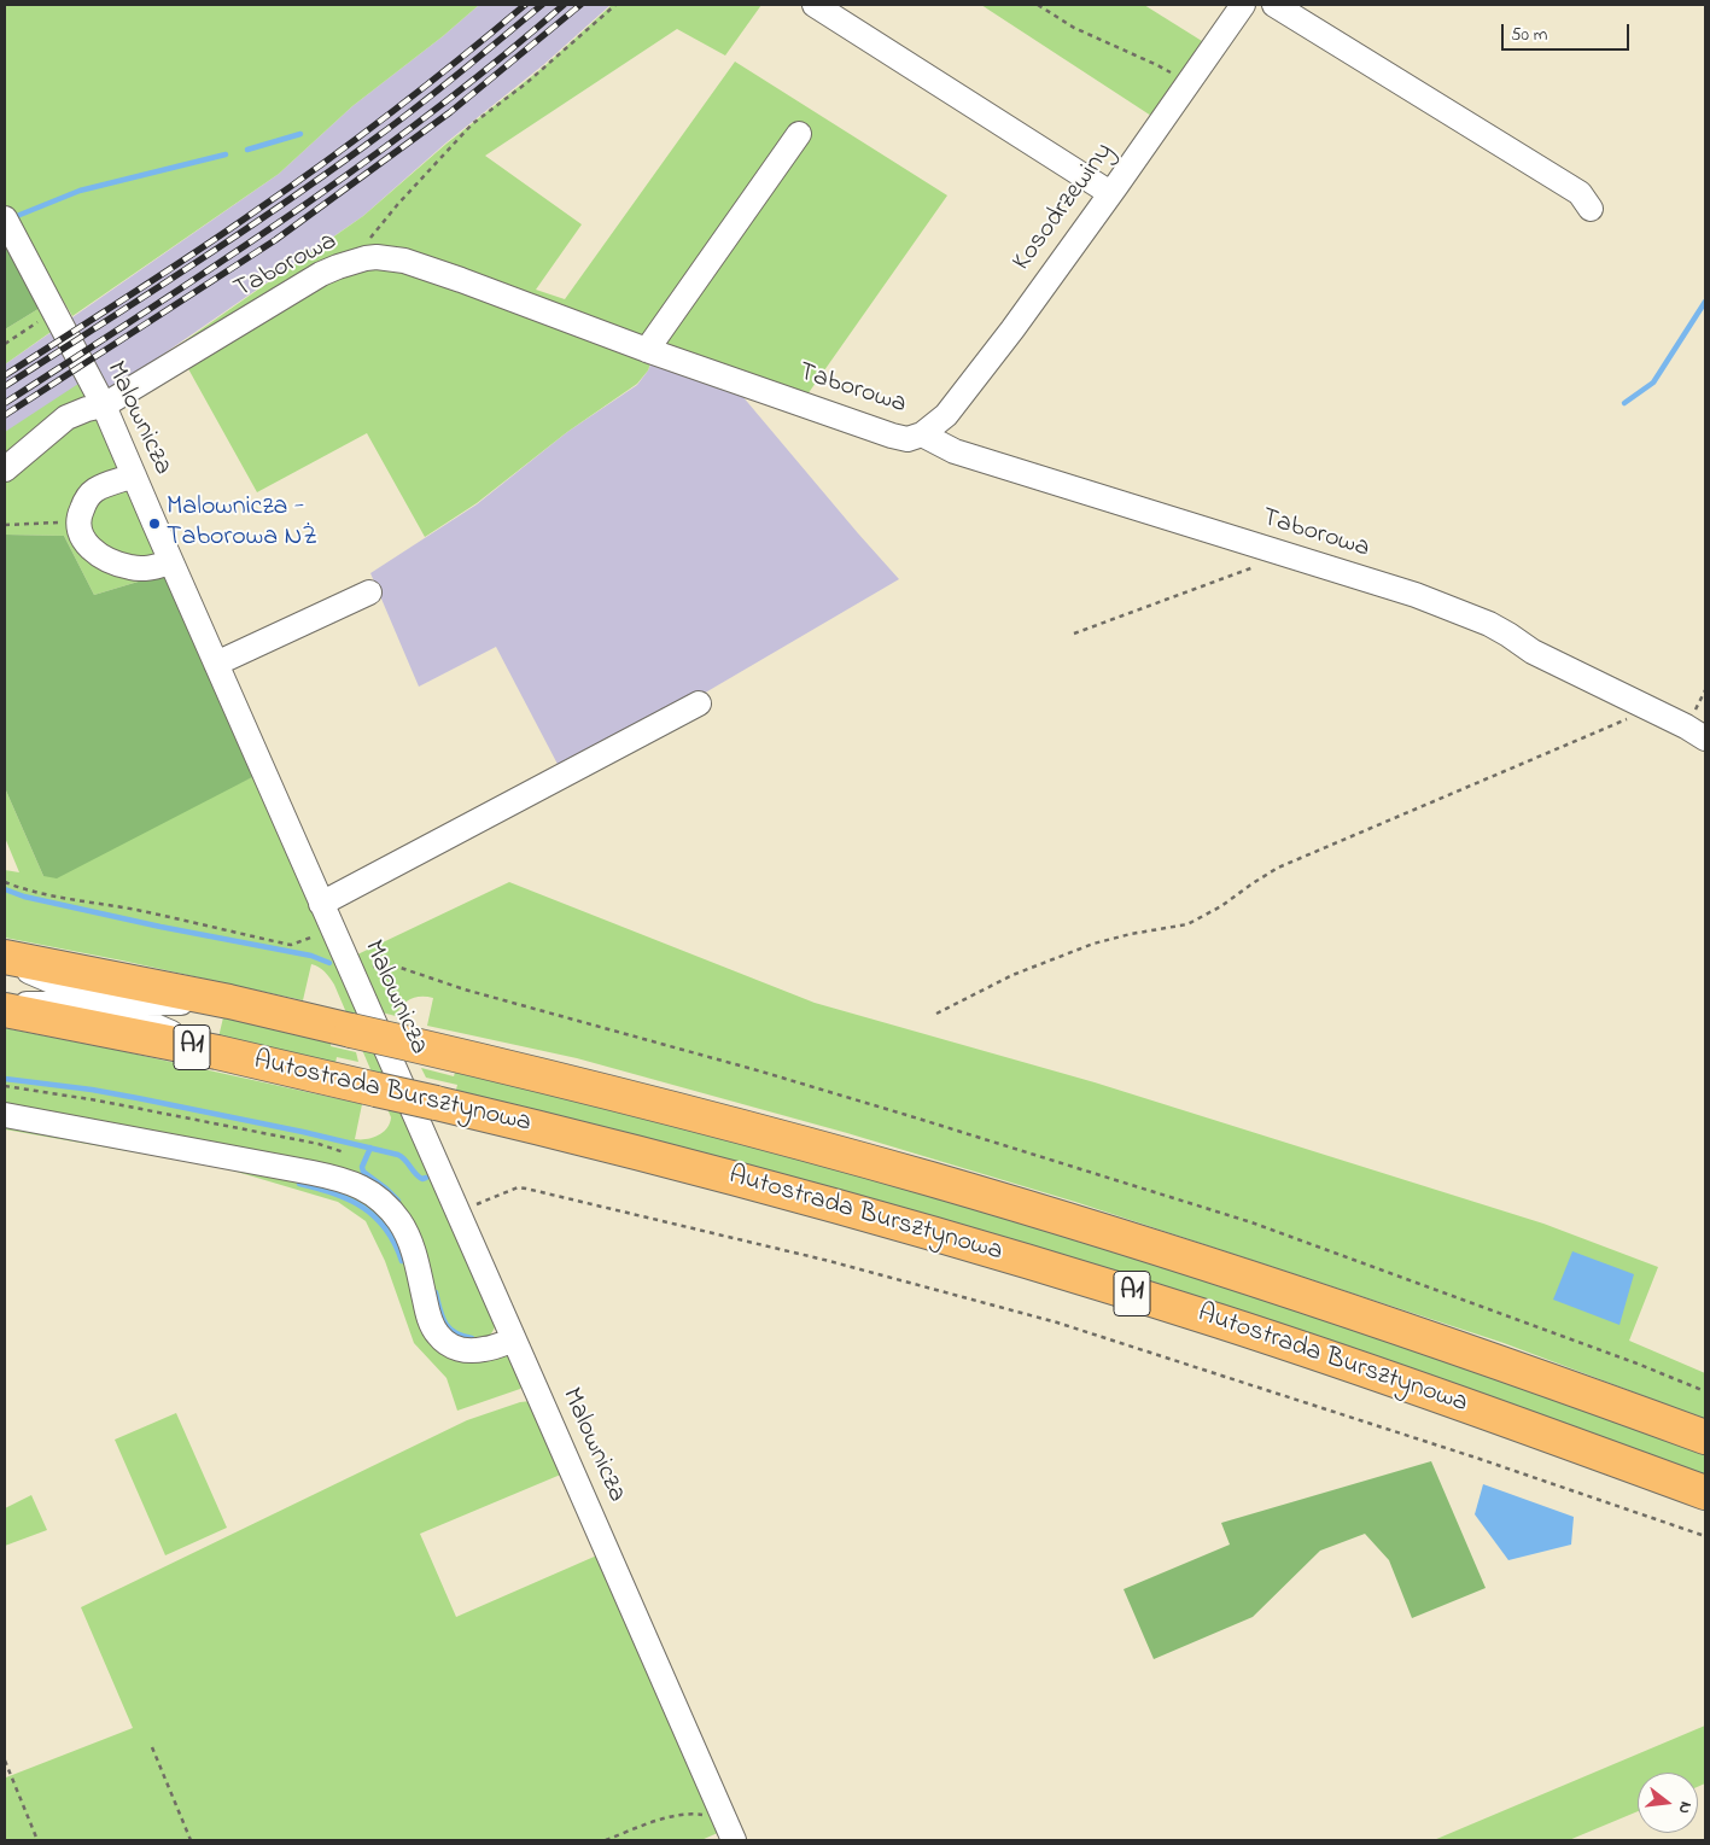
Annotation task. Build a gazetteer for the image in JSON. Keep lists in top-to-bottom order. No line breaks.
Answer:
{"streets":{"highway":["A1","Autostrada Bursztynowa"],"street":["Kosodrzewiny","Taborowa","Malownicza"]},"crossings":[["Kosodrzewiny","Taborowa"],["Taborowa","Malownicza"]],"places":["Malownicza - Taborowa NŻ"],"scale_bar":"50 m","north":"right"}
